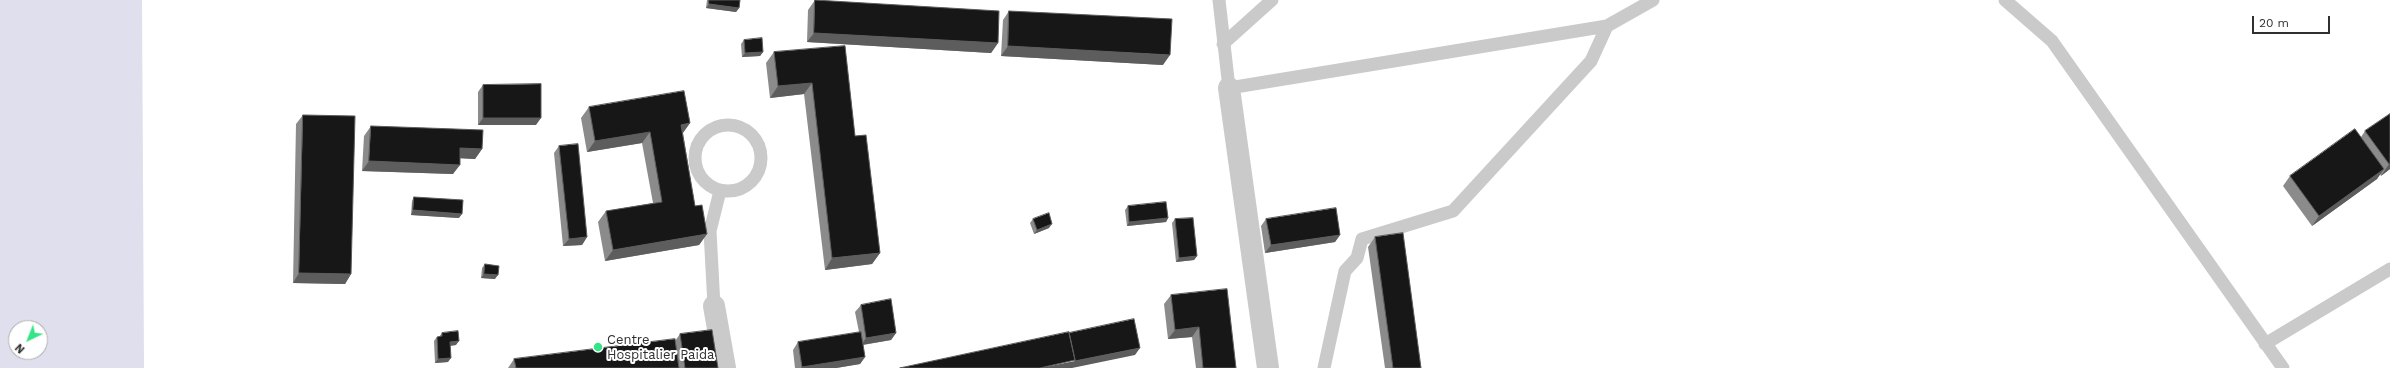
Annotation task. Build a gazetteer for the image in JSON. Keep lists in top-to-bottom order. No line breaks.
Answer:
{"places":["Centre Hospitalier Paida"],"scale_bar":"20 m","north":"bottom left"}
